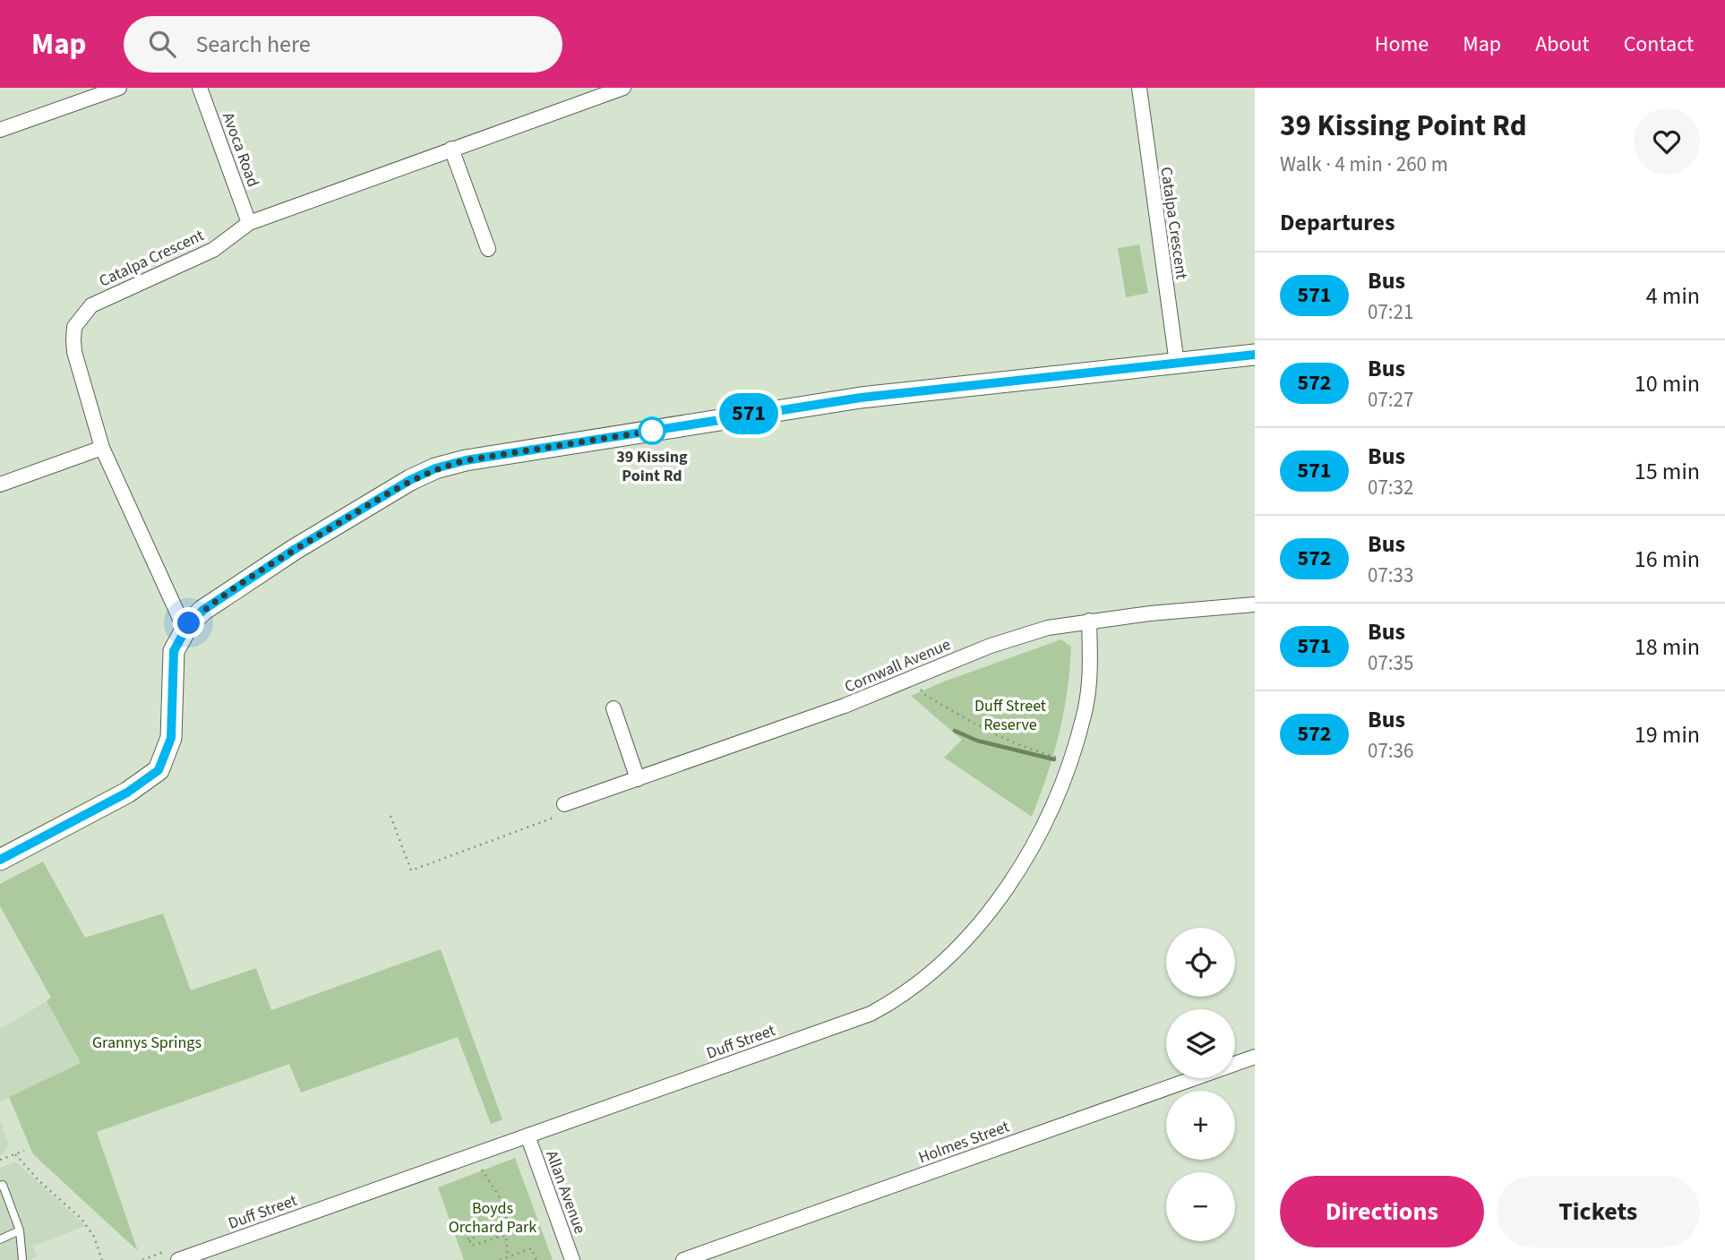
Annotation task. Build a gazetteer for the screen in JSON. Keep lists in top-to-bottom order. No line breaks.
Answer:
{"streets":{"street":["Avoca Road","Catalpa Crescent","Cornwall Avenue","Duff Street","Holmes Street","Allan Avenue"]},"crossings":[["Avoca Road","Catalpa Crescent"],["Cornwall Avenue","Duff Street"],["Duff Street","Allan Avenue"]],"parks":["Duff Street Reserve","Grannys Springs","Boyds Orchard Park"],"places":["39 Kissing Point Rd"],"lines":["bus line 571"],"page":{"header":"Map","search":"Search here","nav":["Home","Map","About","Contact"],"on_map":"571","heading":[["39 Kissing Point Rd","Walk · 4 min · 260 m"],"Departures"],"list":[{"mark":"571","name":"Bus","note":"07:21","value":"4 min"},{"mark":"572","name":"Bus","note":"07:27","value":"10 min"},{"mark":"571","name":"Bus","note":"07:32","value":"15 min"},{"mark":"572","name":"Bus","note":"07:33","value":"16 min"},{"mark":"571","name":"Bus","note":"07:35","value":"18 min"},{"mark":"572","name":"Bus","note":"07:36","value":"19 min"}],"map_buttons":["+","−"],"buttons":["Directions","Tickets"]}}
